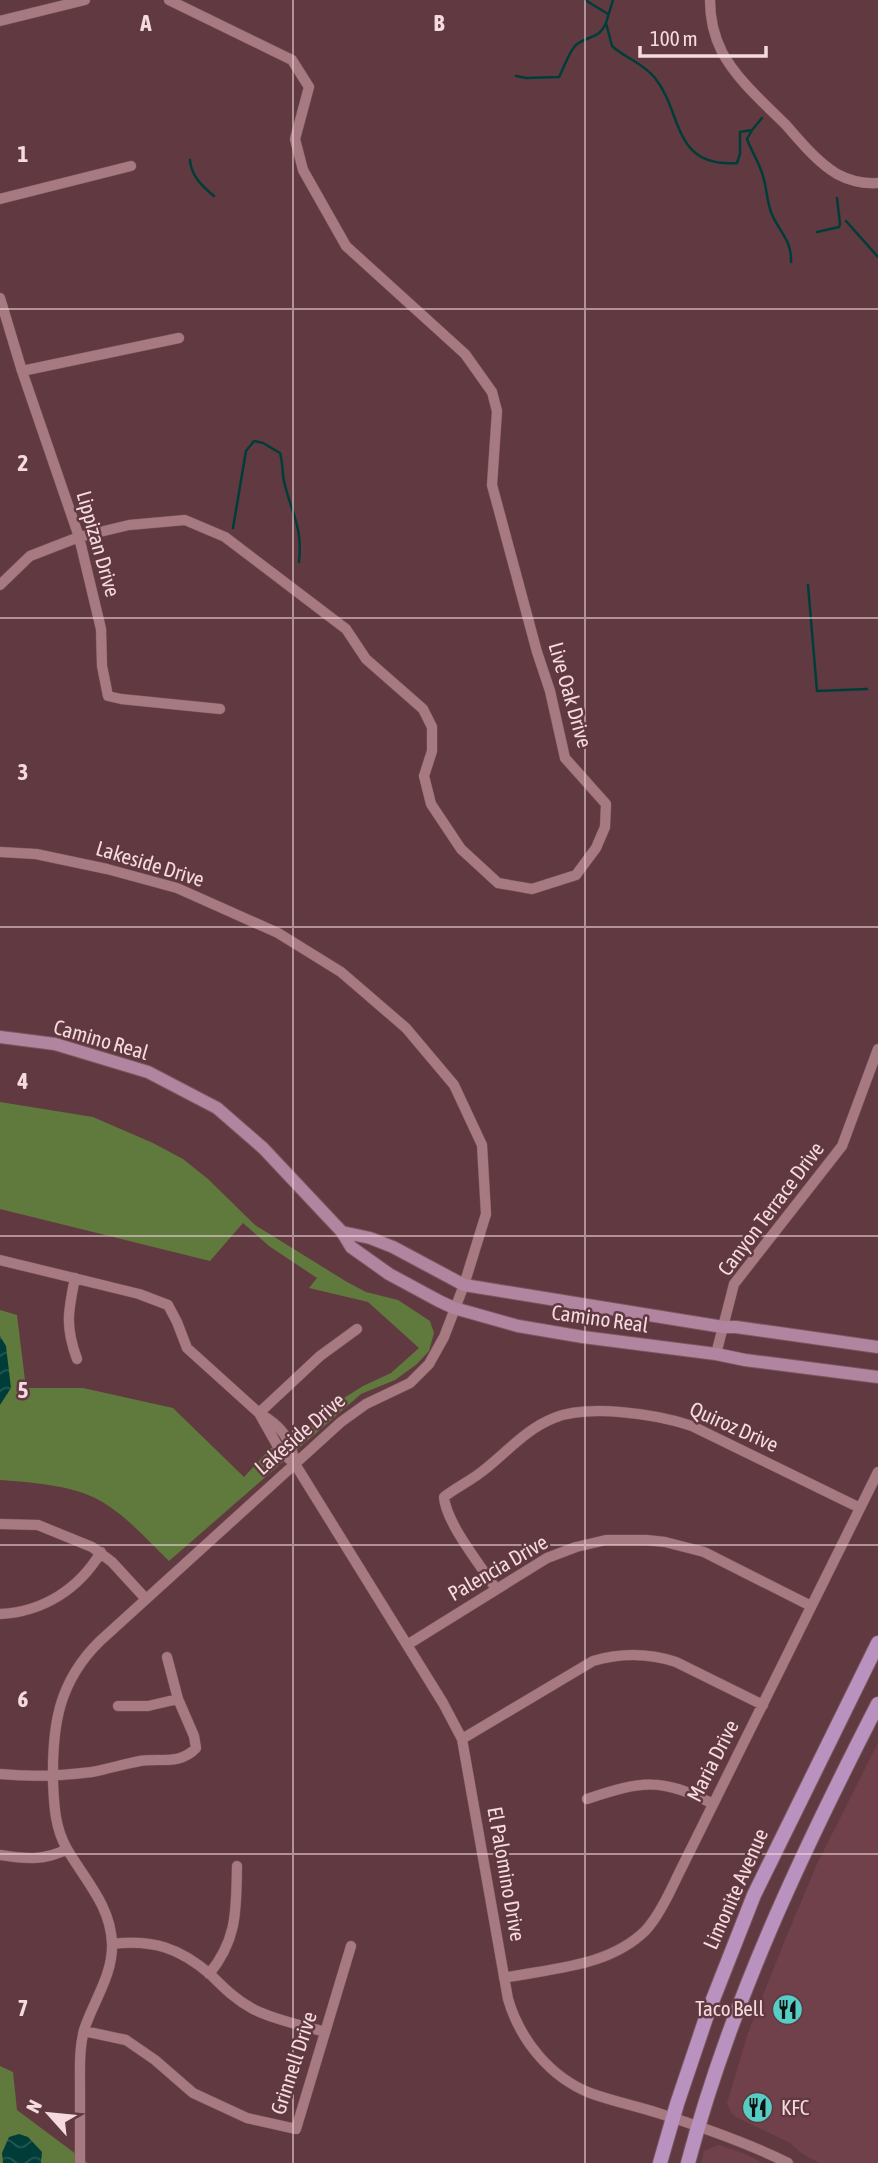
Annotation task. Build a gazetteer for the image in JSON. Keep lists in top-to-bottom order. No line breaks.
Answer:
{"streets":{"main road":["Camino Real","Limonite Avenue"],"street":["Lippizan Drive","Live Oak Drive","Lakeside Drive","Canyon Terrace Drive","Quiroz Drive","Palencia Drive","Maria Drive","El Palomino Drive","Grinnell Drive"]},"crossings":[["Lippizan Drive","Live Oak Drive"],["Lakeside Drive","Camino Real"],["Lakeside Drive","El Palomino Drive"],["Lakeside Drive","Grinnell Drive"],["Camino Real","Canyon Terrace Drive"],["Quiroz Drive","Palencia Drive"],["Quiroz Drive","Maria Drive"],["Palencia Drive","Maria Drive"],["Palencia Drive","El Palomino Drive"],["Maria Drive","El Palomino Drive"],["El Palomino Drive","Limonite Avenue"]],"places":{"restaurant":["Taco Bell","KFC"]},"scale_bar":"100 m","north":"top left","grid":{"columns":["A","B"],"rows":["1","2","3","4","5","6","7"]}}
